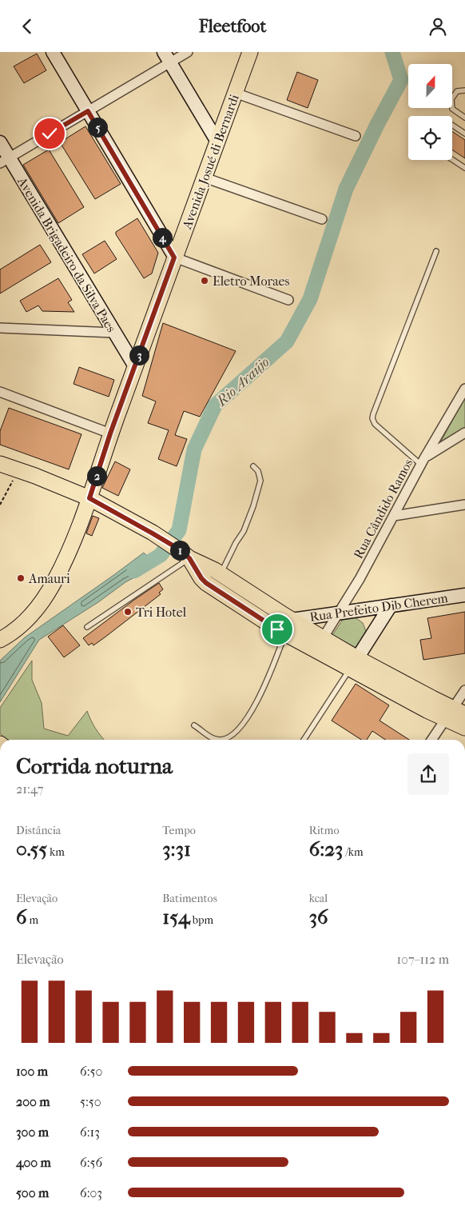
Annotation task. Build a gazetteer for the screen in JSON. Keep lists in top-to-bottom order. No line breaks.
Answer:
{"streets":{"main road":["Avenida Josué di Bernardi"],"street":["Avenida Brigadeiro da Silva Paes","Rua Cândido Ramos","Rua Prefeito Dib Cherem"]},"crossings":[["Avenida Josué di Bernardi","Avenida Brigadeiro da Silva Paes"],["Rua Cândido Ramos","Rua Prefeito Dib Cherem"]],"water":["Rio Araújo"],"places":["Eletro Moraes","Amauri","Tri Hotel"],"north":"top","page":{"header":"Fleetfoot","pins":["5","4","3","2","1"],"heading":["Corrida noturna","21:47"],"stats":[["Distância","0.55 km"],["Tempo","3:31"],["Ritmo","6:23 /km"],["Elevação","6 m"],["Batimentos","154 bpm"],["kcal","36"]],"chart":["Elevação","107–112 m"],"list":[{"name":"100 m","note":"6:50"},{"name":"200 m","note":"5:50"},{"name":"300 m","note":"6:13"},{"name":"400 m","note":"6:56"},{"name":"500 m","note":"6:03"}]}}
